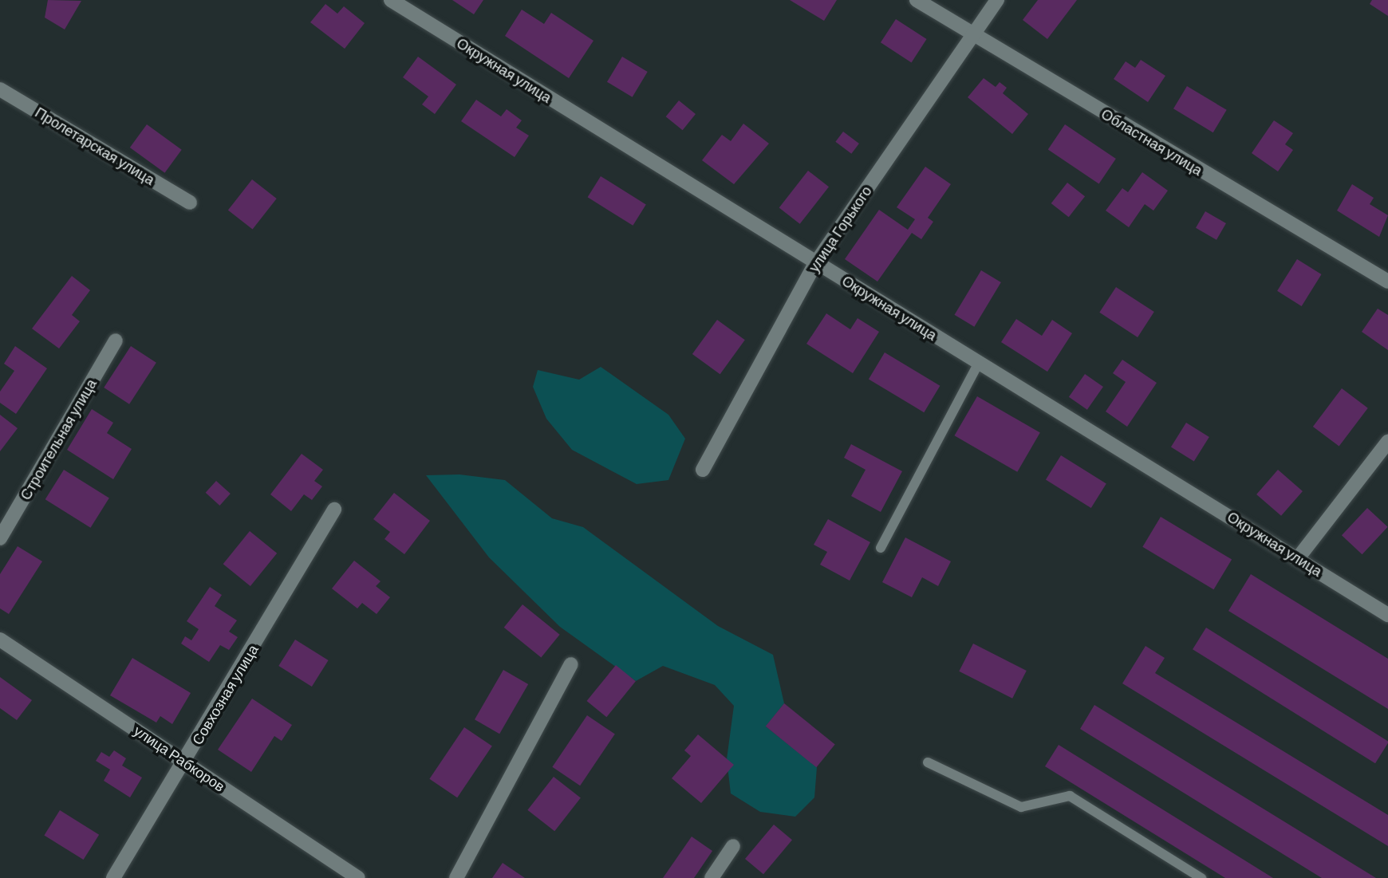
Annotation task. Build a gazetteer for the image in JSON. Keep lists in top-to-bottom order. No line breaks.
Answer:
{"streets":{"street":["Окружная улица","Областная улица","Пролетарская улица","улица Горького","Строительная улица","Совхозная улица","улица Рабкоров"]},"crossings":[["Окружная улица","улица Горького"],["Областная улица","улица Горького"],["Совхозная улица","улица Рабкоров"]]}
